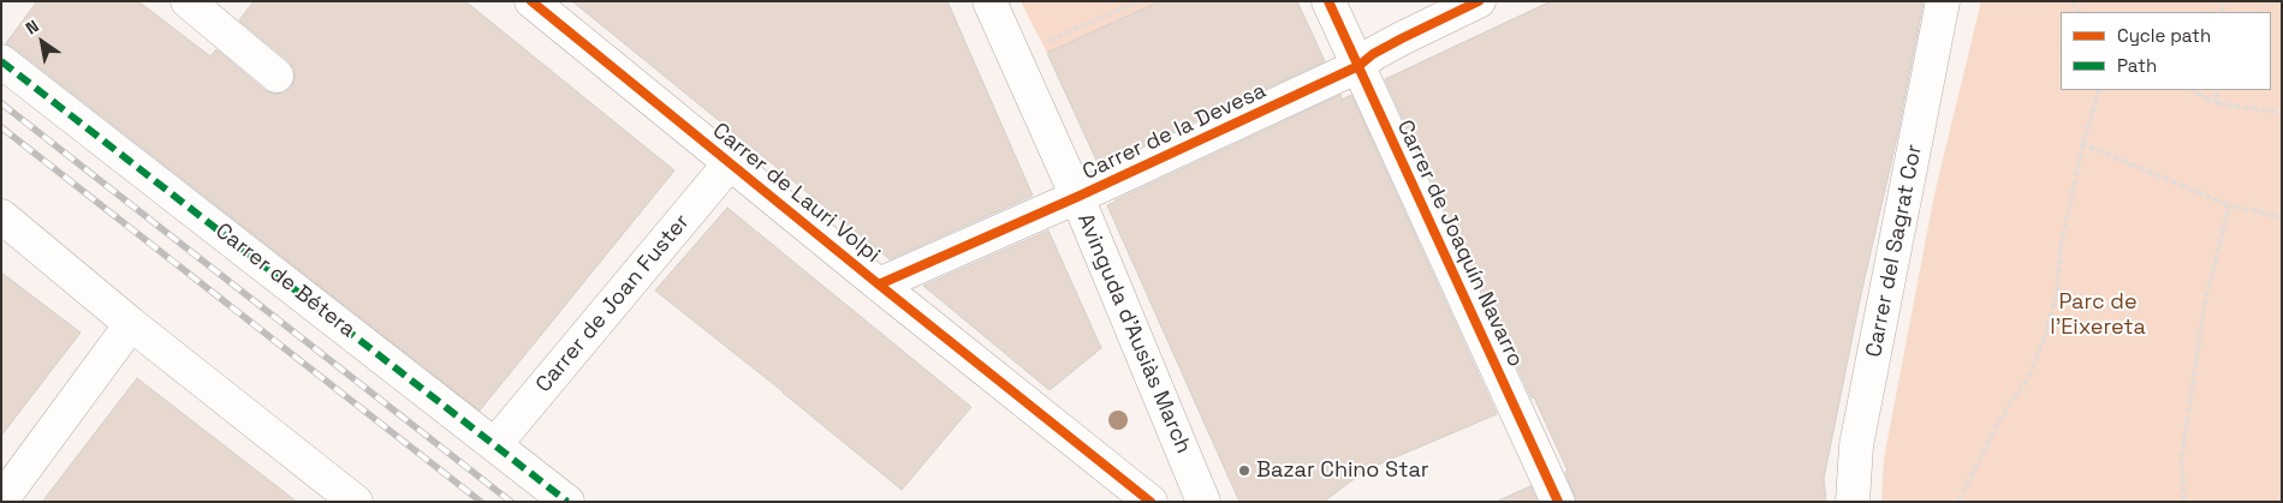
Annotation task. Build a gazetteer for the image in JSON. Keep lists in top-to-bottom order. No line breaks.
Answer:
{"streets":{"street":["Carrer de la Devesa","Carrer de Lauri Volpi","Carrer de Joaquín Navarro","Carrer del Sagrat Cor","Carrer de Bétera","Carrer de Joan Fuster","Avinguda d'Ausiàs March"]},"crossings":[["Carrer de la Devesa","Carrer de Lauri Volpi"],["Carrer de la Devesa","Carrer de Joaquín Navarro"],["Carrer de la Devesa","Avinguda d'Ausiàs March"],["Carrer de Lauri Volpi","Carrer de Joan Fuster"],["Carrer de Bétera","Carrer de Joan Fuster"]],"parks":["Parc de l'Eixereta"],"places":["Bazar Chino Star"],"legend":["Cycle path","Path"],"north":"top left"}
